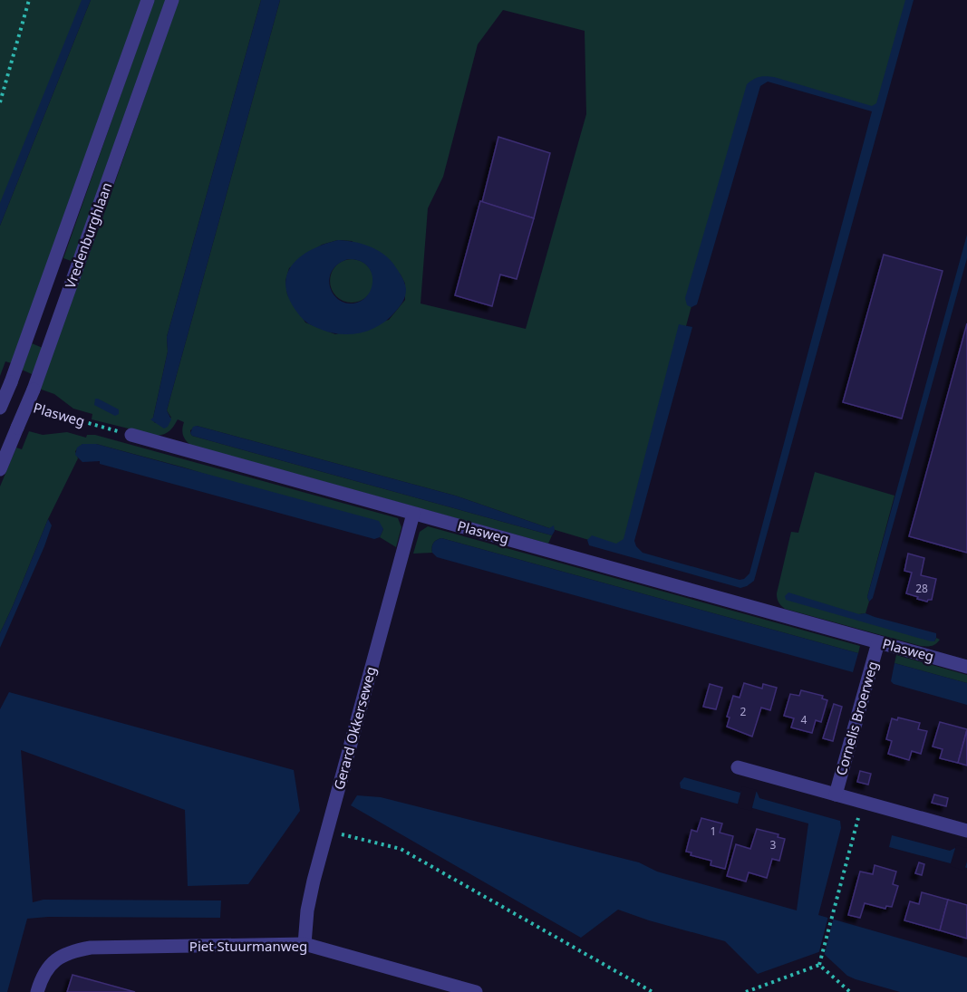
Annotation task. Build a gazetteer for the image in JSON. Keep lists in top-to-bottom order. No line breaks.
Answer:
{"streets":{"street":["Vredenburghlaan","Plasweg","Cornelis Broerweg","Gerard Okkerseweg","Piet Stuurmanweg"]},"crossings":[["Plasweg","Cornelis Broerweg"],["Plasweg","Gerard Okkerseweg"],["Gerard Okkerseweg","Piet Stuurmanweg"]],"house_numbers":["28","2","4","1","3"]}
